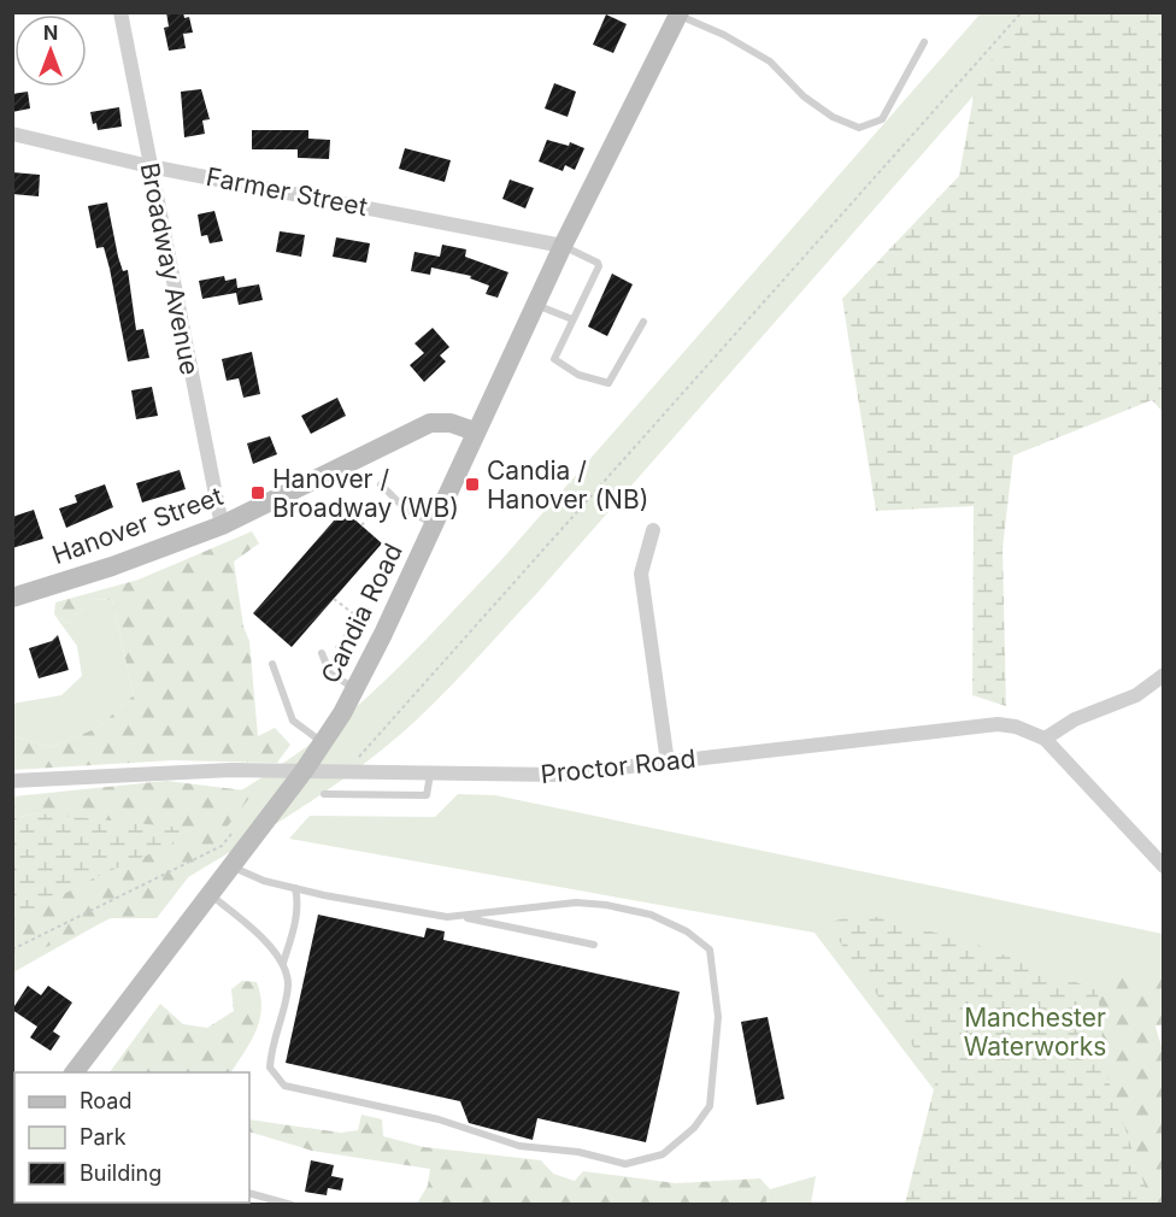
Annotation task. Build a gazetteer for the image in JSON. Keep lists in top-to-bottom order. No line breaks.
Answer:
{"streets":{"main road":["Hanover Street","Candia Road"],"street":["Farmer Street","Broadway Avenue","Proctor Road"]},"crossings":[["Farmer Street","Broadway Avenue"],["Farmer Street","Candia Road"],["Broadway Avenue","Hanover Street"],["Hanover Street","Candia Road"],["Candia Road","Proctor Road"]],"parks":["Manchester Waterworks"],"places":{"transit":["Candia / Hanover (NB)","Hanover / Broadway (WB)"]},"legend":["Road","Park","Building"],"north":"top"}
